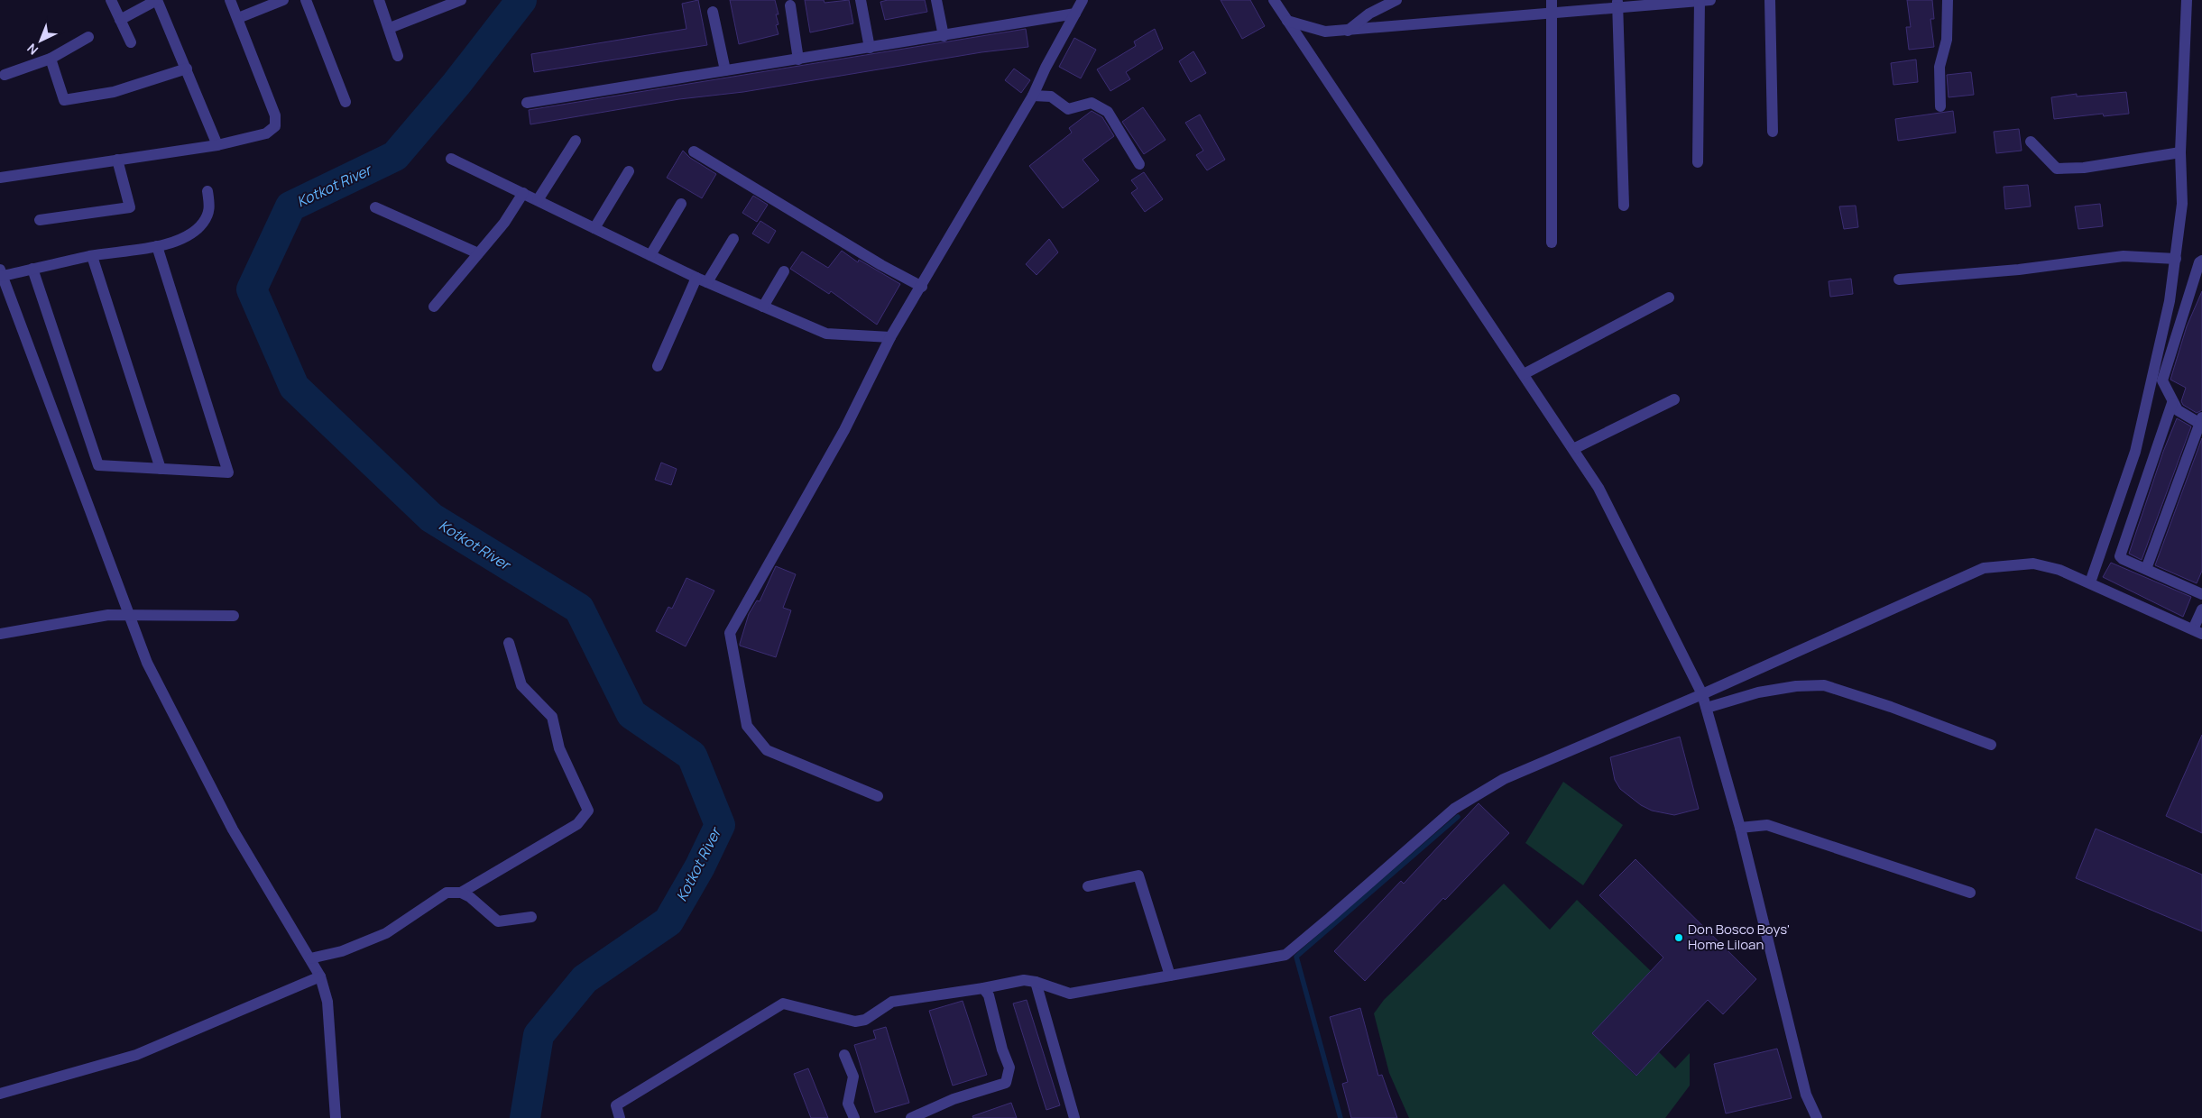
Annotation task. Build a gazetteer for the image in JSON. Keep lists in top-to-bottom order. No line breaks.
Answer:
{"water":["Kotkot River"],"places":["Don Bosco Boys' Home Liloan"],"north":"bottom left"}
